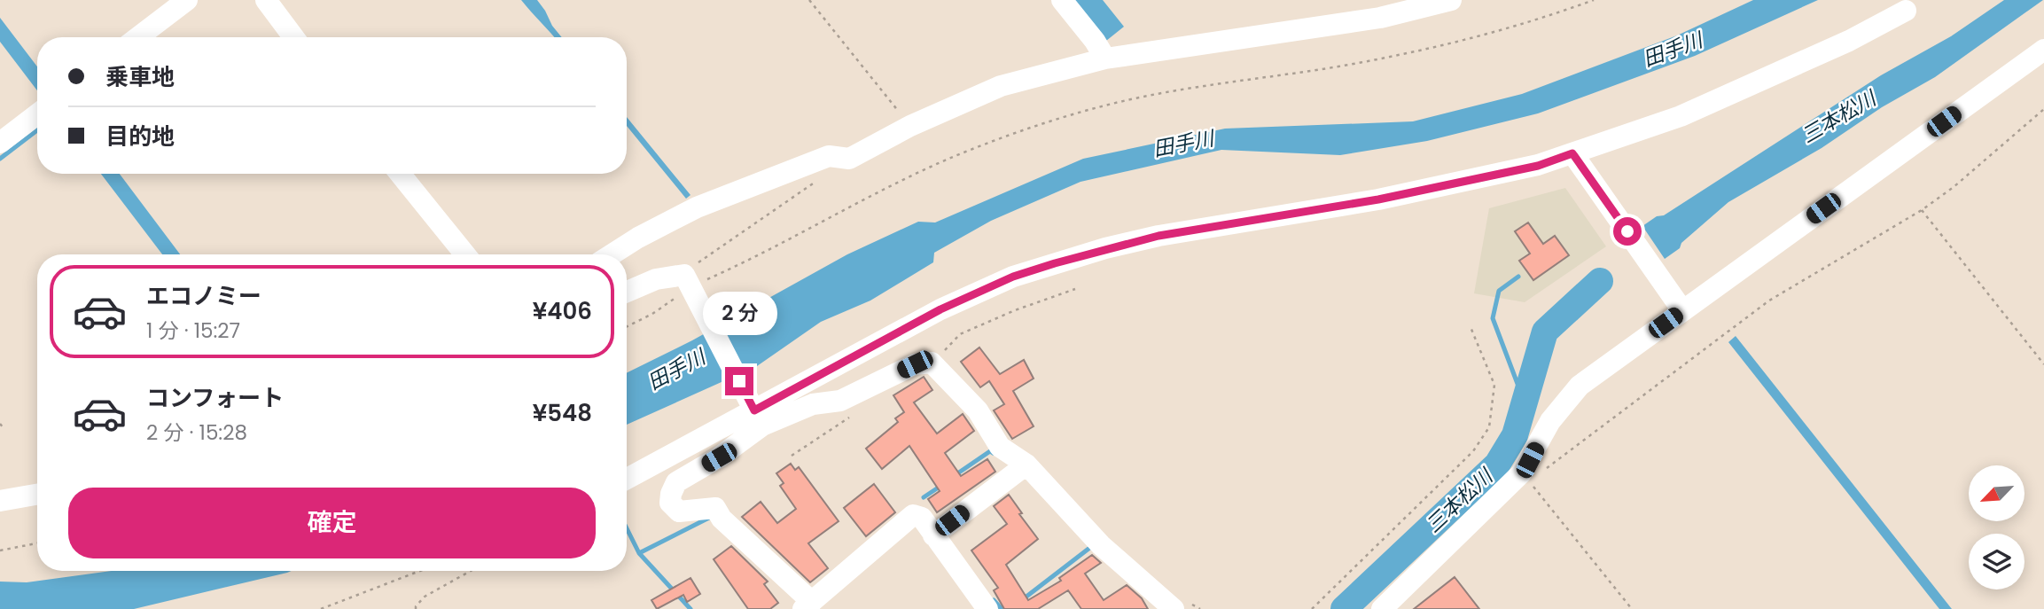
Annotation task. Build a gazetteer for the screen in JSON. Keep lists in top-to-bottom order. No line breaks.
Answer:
{"water":["田手川","三本松川"],"north":"bottom left","page":{"banner":["乗車地","目的地"],"list":[{"name":"エコノミー","note":"1 分 · 15:27","value":"¥406"},{"name":"コンフォート","note":"2 分 · 15:28","value":"¥548"}],"bubble":"2 分","buttons":"確定"}}
